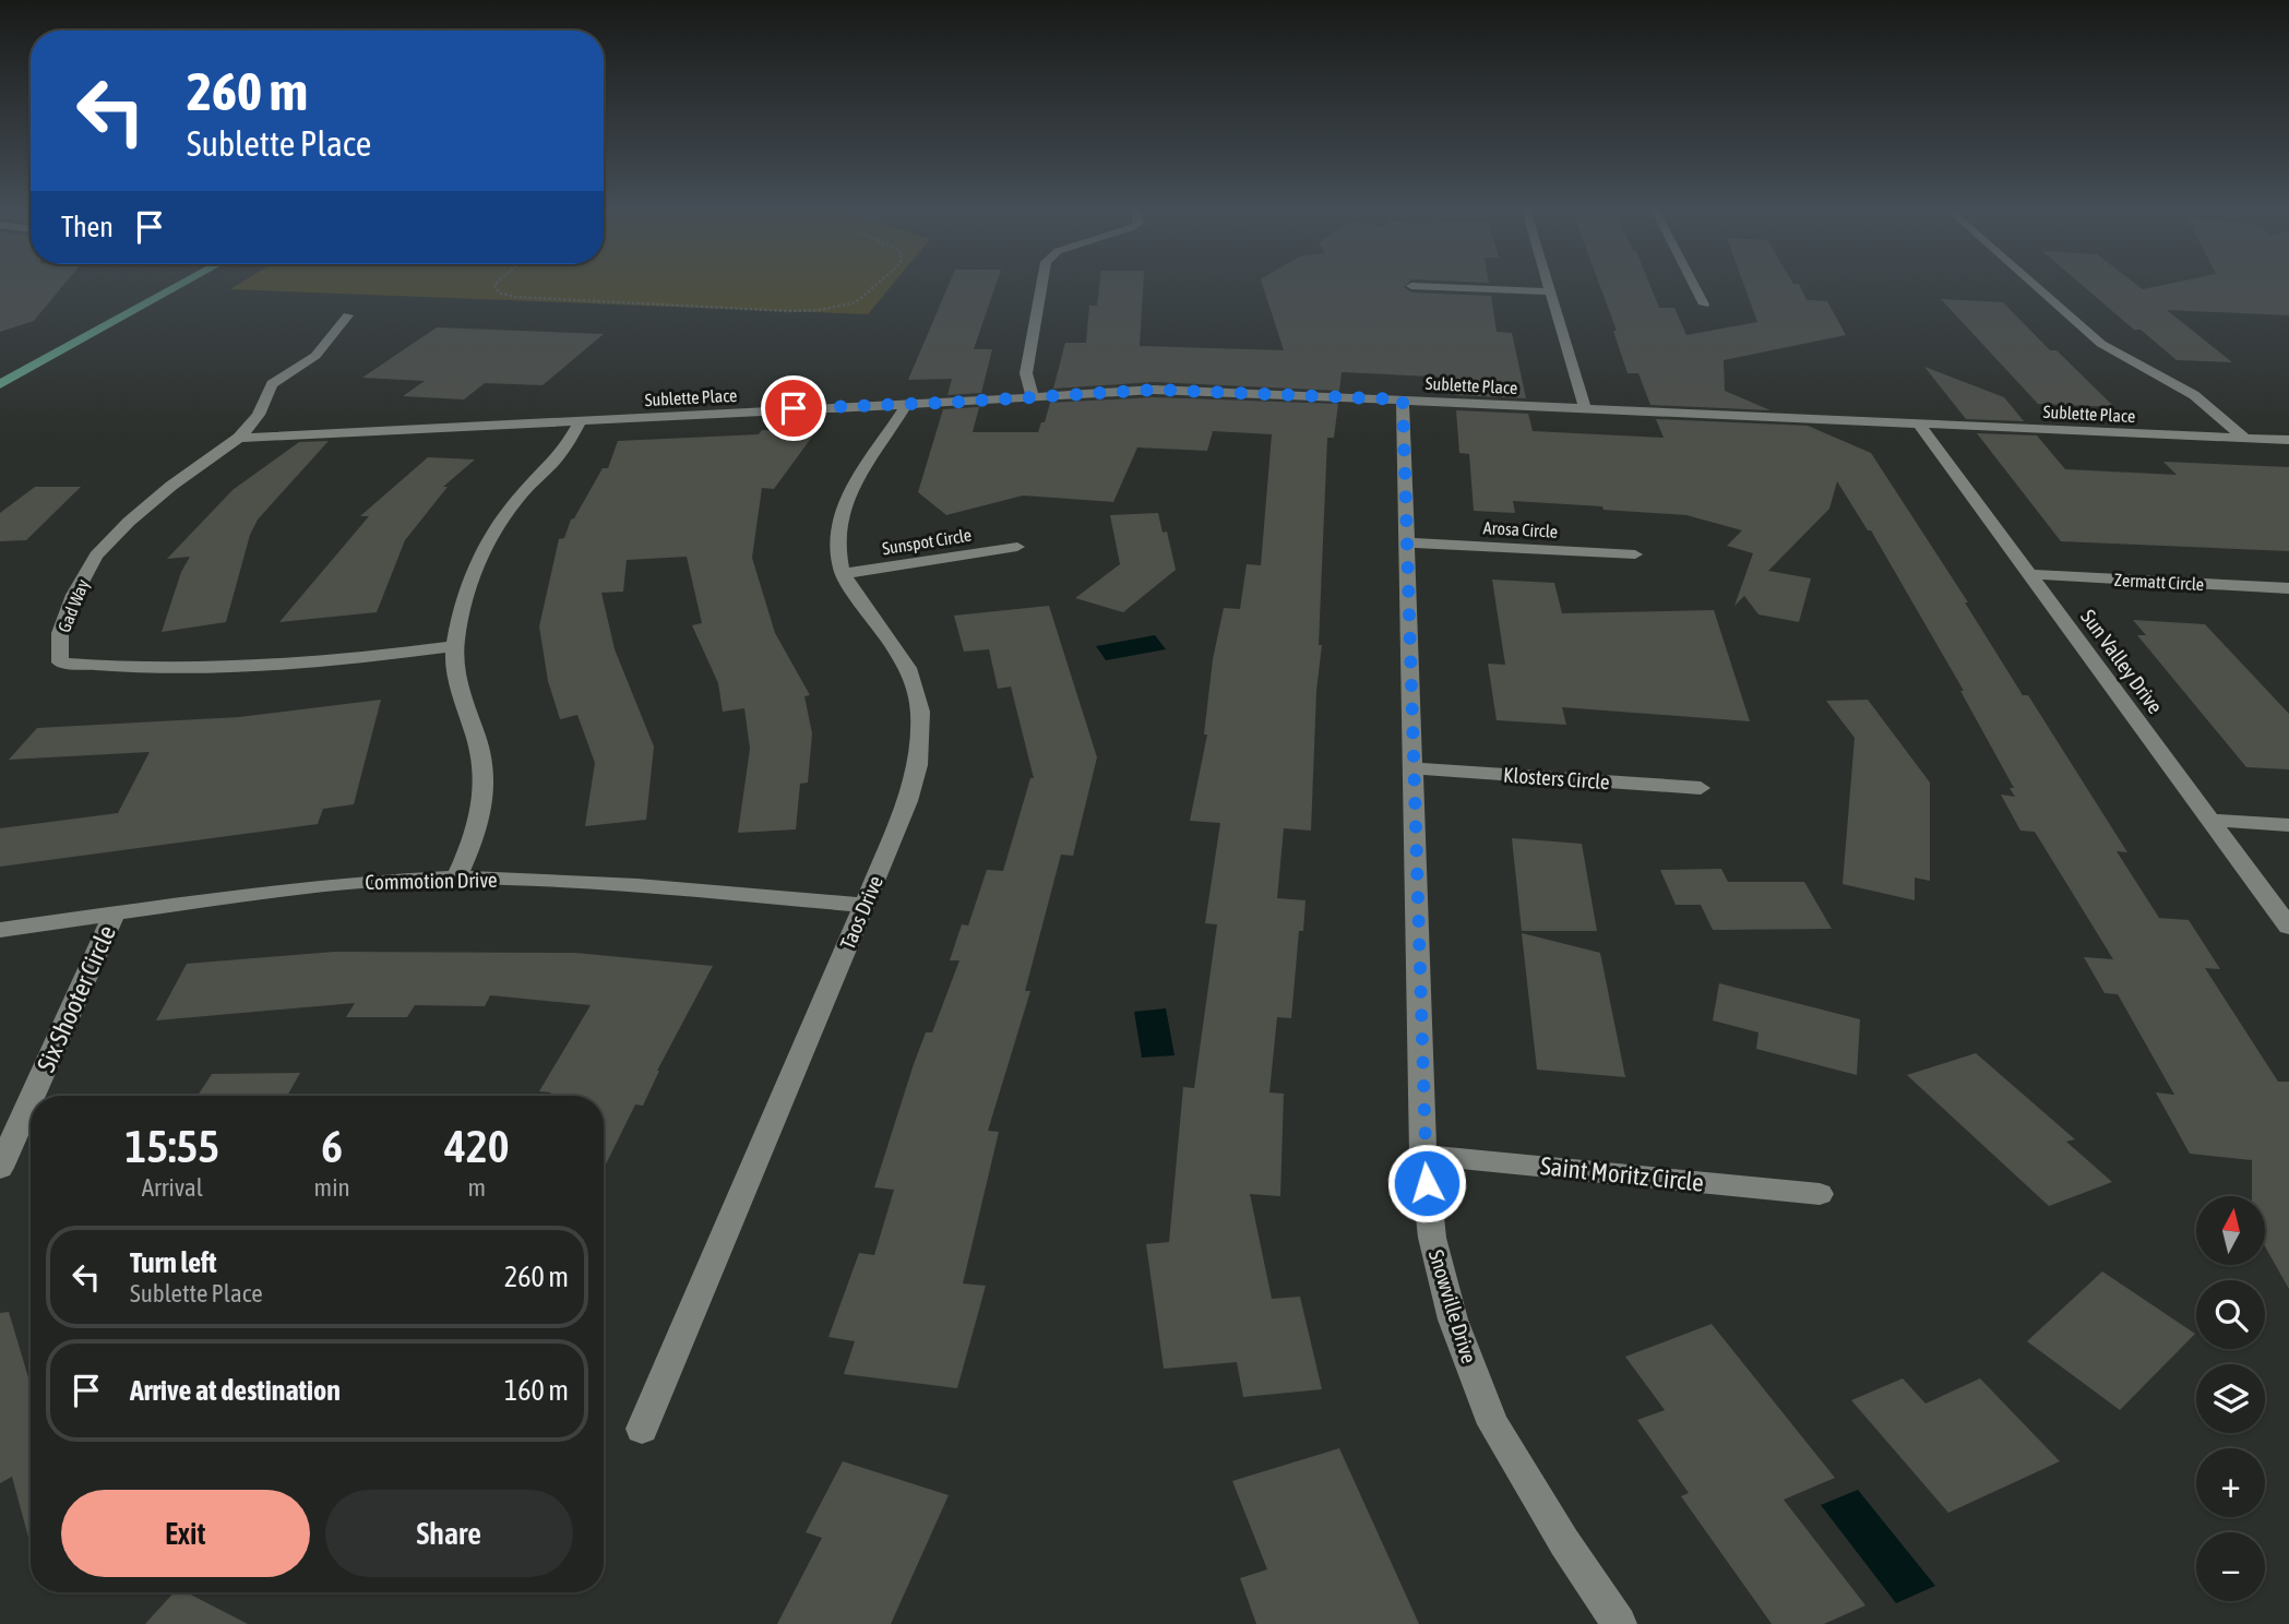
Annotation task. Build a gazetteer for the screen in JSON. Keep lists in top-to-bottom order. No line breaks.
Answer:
{"streets":{"street":["Sublette Place","Arosa Circle","Sunspot Circle","Zermatt Circle","Gad Way","Sun Valley Drive","Klosters Circle","Commotion Drive","Taos Drive","Six Shooter Circle","Saint Moritz Circle","Snowville Drive"]},"crossings":[["Sublette Place","Gad Way"],["Sublette Place","Sun Valley Drive"],["Sublette Place","Taos Drive"],["Sublette Place","Snowville Drive"],["Arosa Circle","Snowville Drive"],["Sunspot Circle","Taos Drive"],["Zermatt Circle","Sun Valley Drive"],["Klosters Circle","Snowville Drive"],["Commotion Drive","Taos Drive"],["Commotion Drive","Six Shooter Circle"],["Saint Moritz Circle","Snowville Drive"]],"north":"top","page":{"turn":["260 m","Sublette Place"],"then":"Then","eta":["15:55","Arrival","6","min","420","m"],"map_buttons":["+","−"],"list":[{"name":"Turn left","note":"Sublette Place","value":"260 m"},{"name":"Arrive at destination","value":"160 m"}],"buttons":["Exit","Share"]}}
